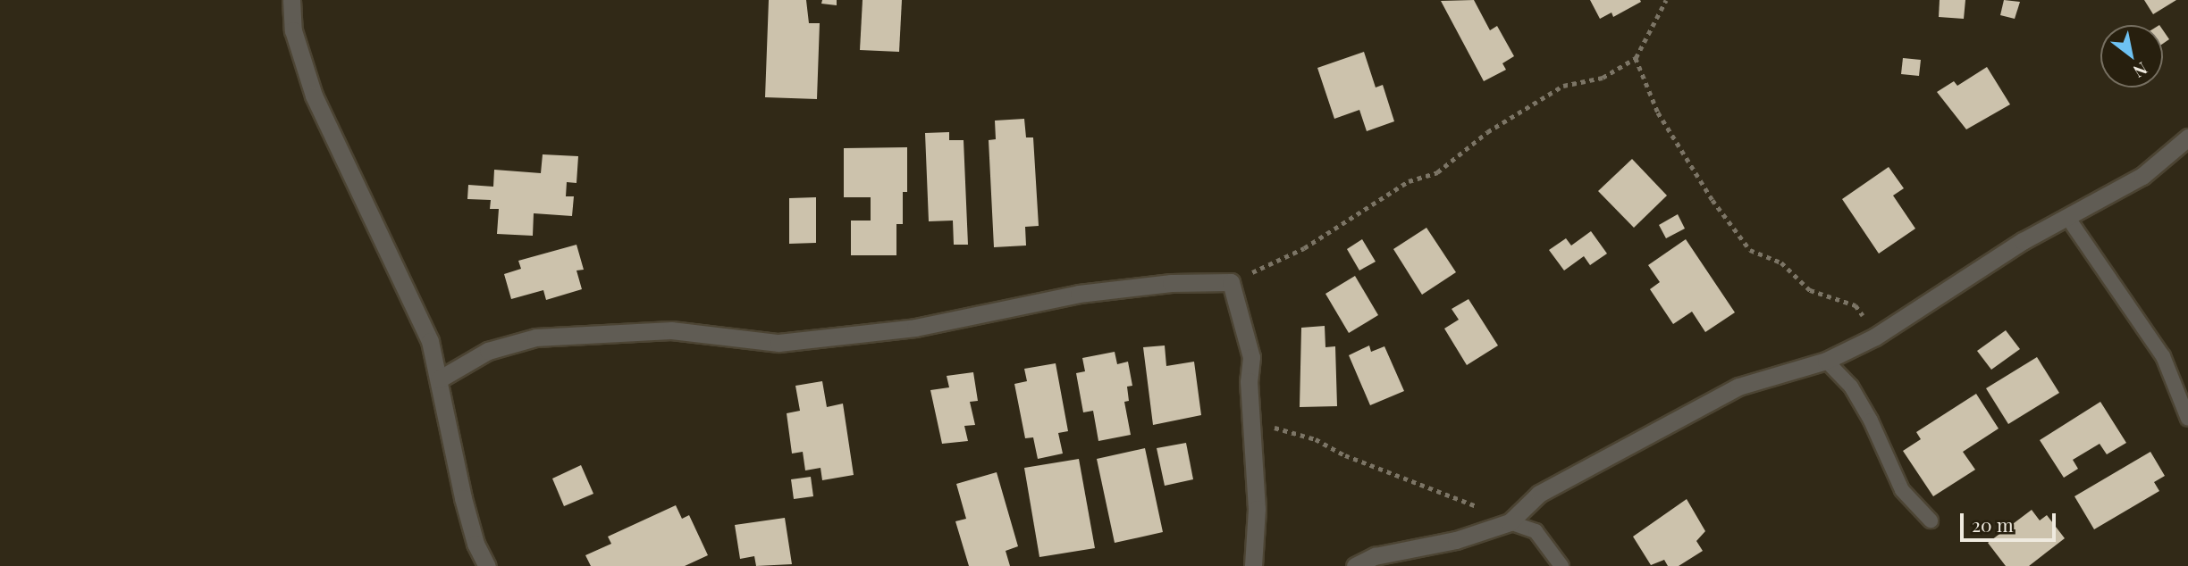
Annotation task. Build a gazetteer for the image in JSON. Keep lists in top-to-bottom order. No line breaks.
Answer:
{"scale_bar":"20 m","north":"bottom right"}
